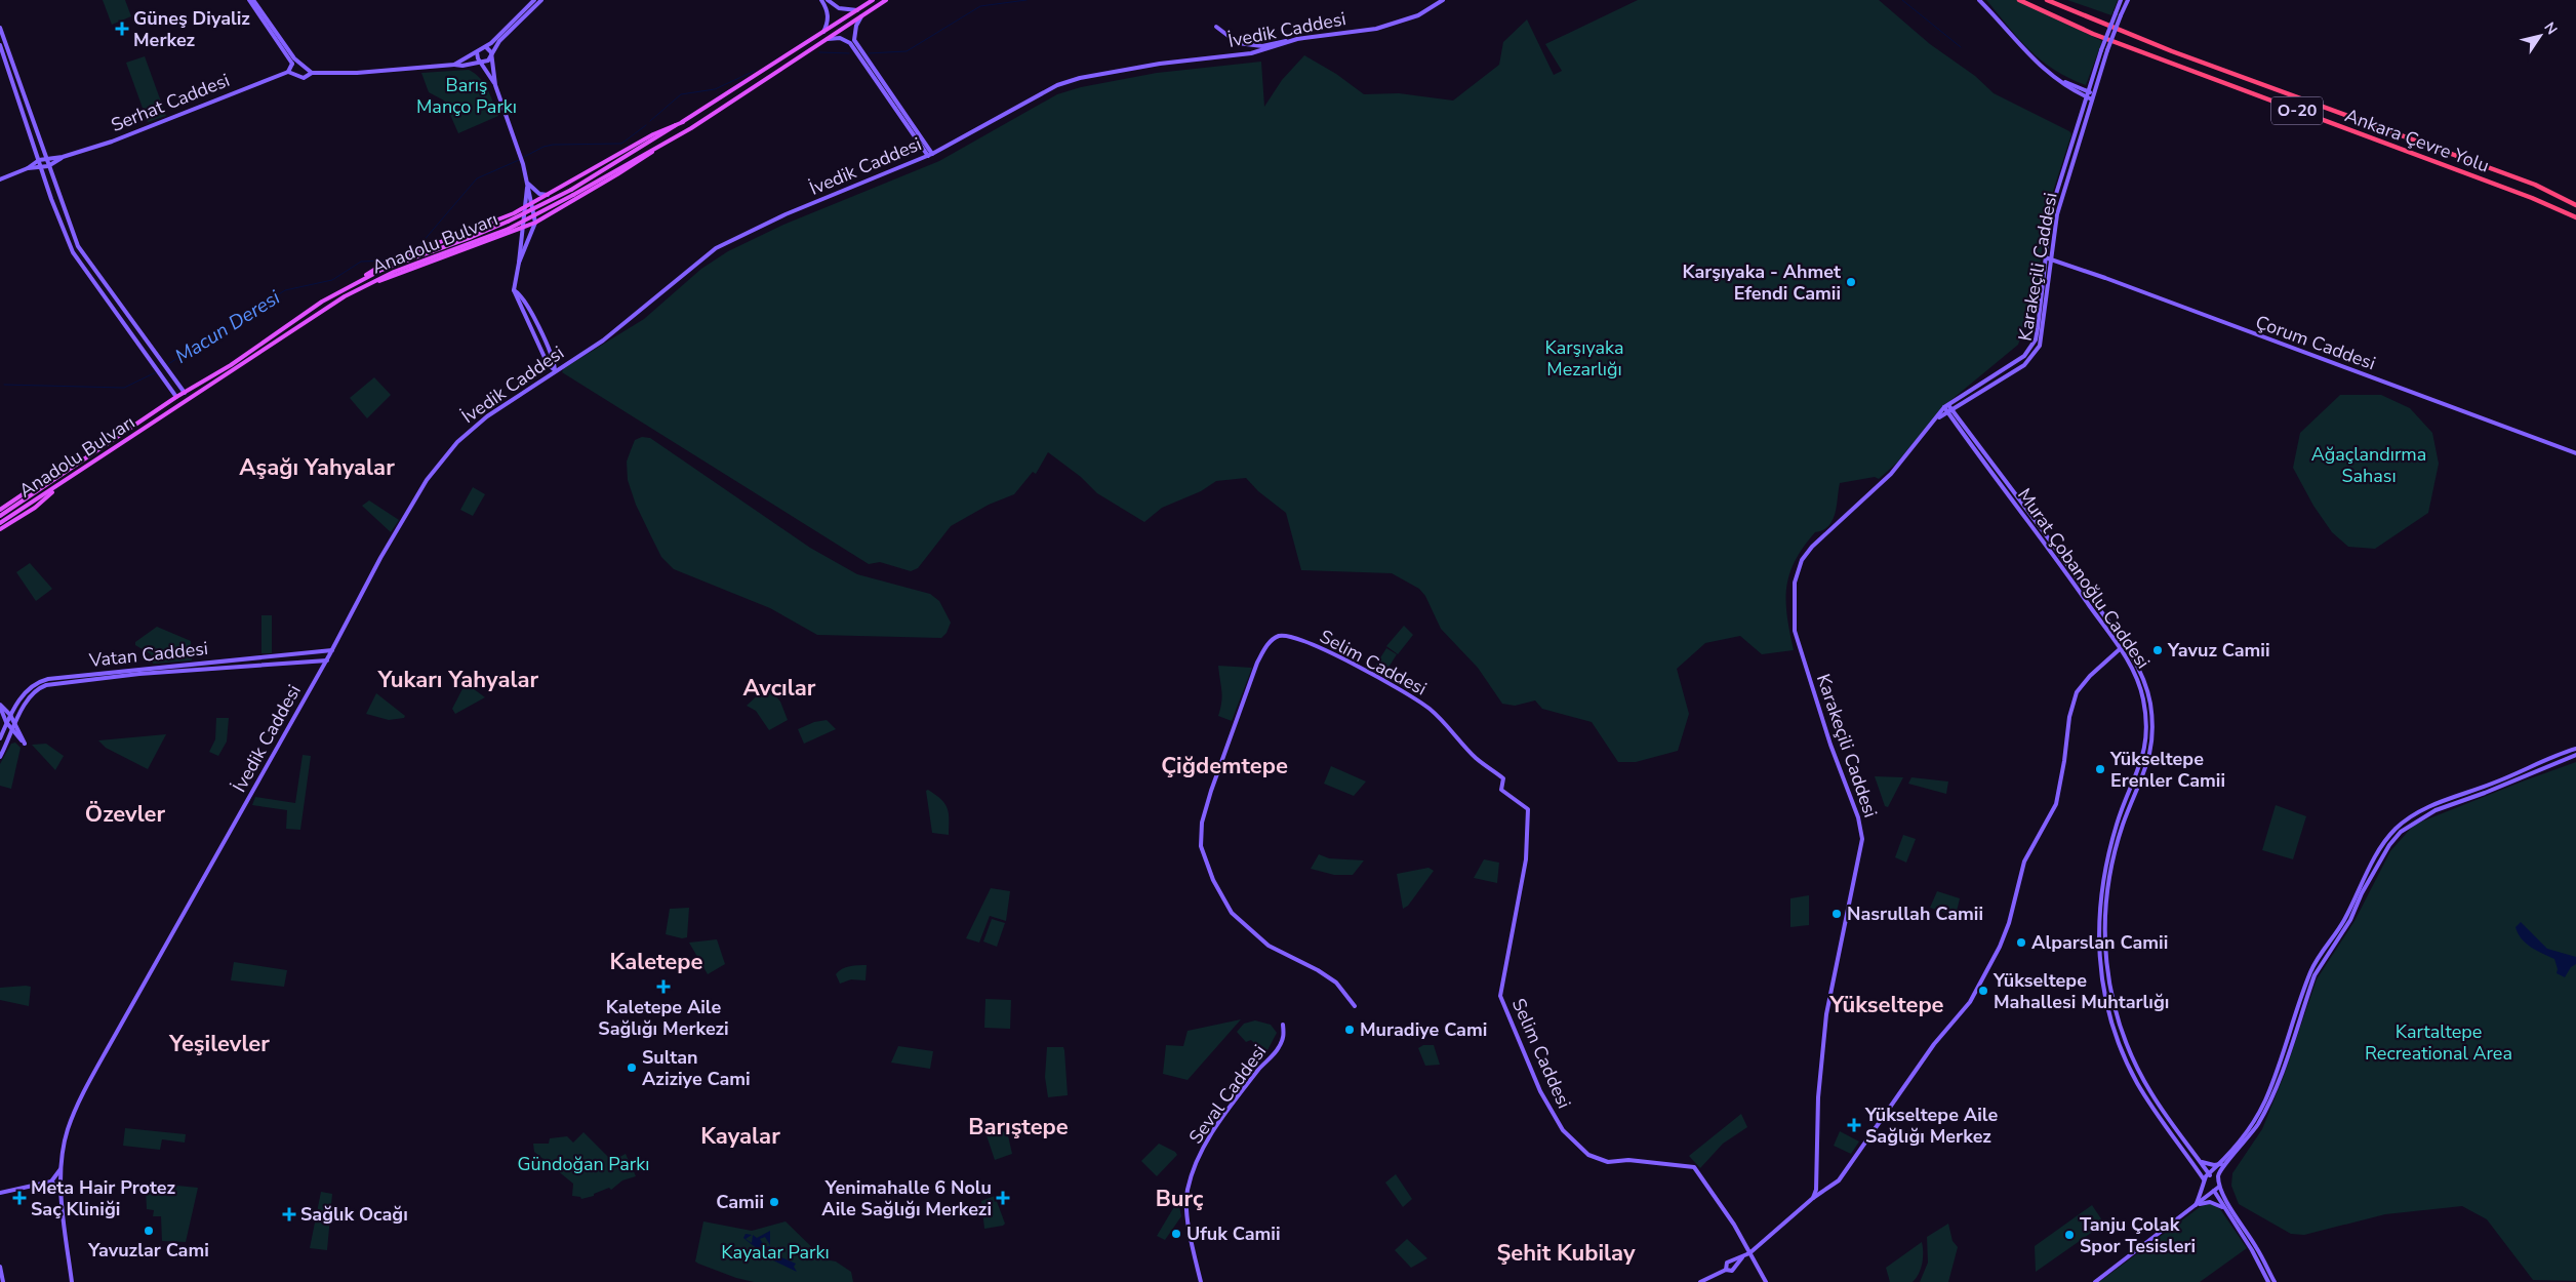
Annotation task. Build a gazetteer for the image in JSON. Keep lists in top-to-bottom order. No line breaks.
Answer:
{"streets":{"highway":["O-20","Ankara Çevre Yolu"],"main road":["İvedik Caddesi","Serhat Caddesi","Anadolu Bulvarı","Karakeçili Caddesi","Çorum Caddesi","Murat Çobanoğlu Caddesi","Vatan Caddesi","Selim Caddesi","Seval Caddesi"]},"crossings":[["İvedik Caddesi","Vatan Caddesi"],["Karakeçili Caddesi","Çorum Caddesi"],["Karakeçili Caddesi","Murat Çobanoğlu Caddesi"]],"districts":["Aşağı Yahyalar","Yukarı Yahyalar","Avcılar","Çiğdemtepe","Özevler","Kaletepe","Yükseltepe","Yeşilevler","Barıştepe","Kayalar","Burç","Şehit Kubilay"],"water":["Macun Deresi"],"parks":["Barış Manço Parkı","Karşıyaka Mezarlığı","Ağaçlandırma Sahası","Kartaltepe Recreational Area","Gündoğan Parkı","Kayalar Parkı"],"places":{"health":["Güneş Diyaliz Merkez","Kaletepe Aile Sağlığı Merkezi","Yükseltepe Aile Sağlığı Merkez","Meta Hair Protez Saç Kliniği","Yenimahalle 6 Nolu Aile Sağlığı Merkezi","Sağlık Ocağı"],"other":["Karşıyaka - Ahmet Efendi Camii","Yavuz Camii","Yükseltepe Erenler Camii","Nasrullah Camii","Alparslan Camii","Yükseltepe Mahallesi Muhtarlığı","Muradiye Cami","Sultan Aziziye Cami","Camii","Yavuzlar Cami","Ufuk Camii","Tanju Çolak Spor Tesisleri"]},"north":"top right"}
